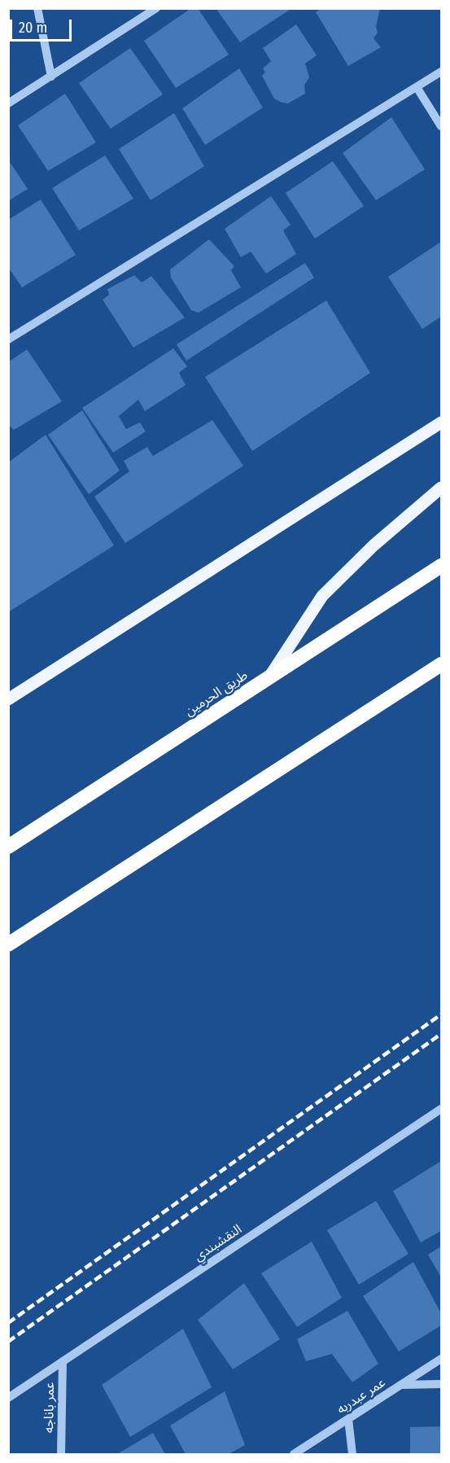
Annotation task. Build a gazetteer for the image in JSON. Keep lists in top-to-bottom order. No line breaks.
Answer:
{"streets":{"highway":["طريق الحرمين"],"street":["النقشبندي","عمر عبدربه","عمر باناجه"]},"crossings":[["النقشبندي","عمر باناجه"]],"scale_bar":"20 m"}
